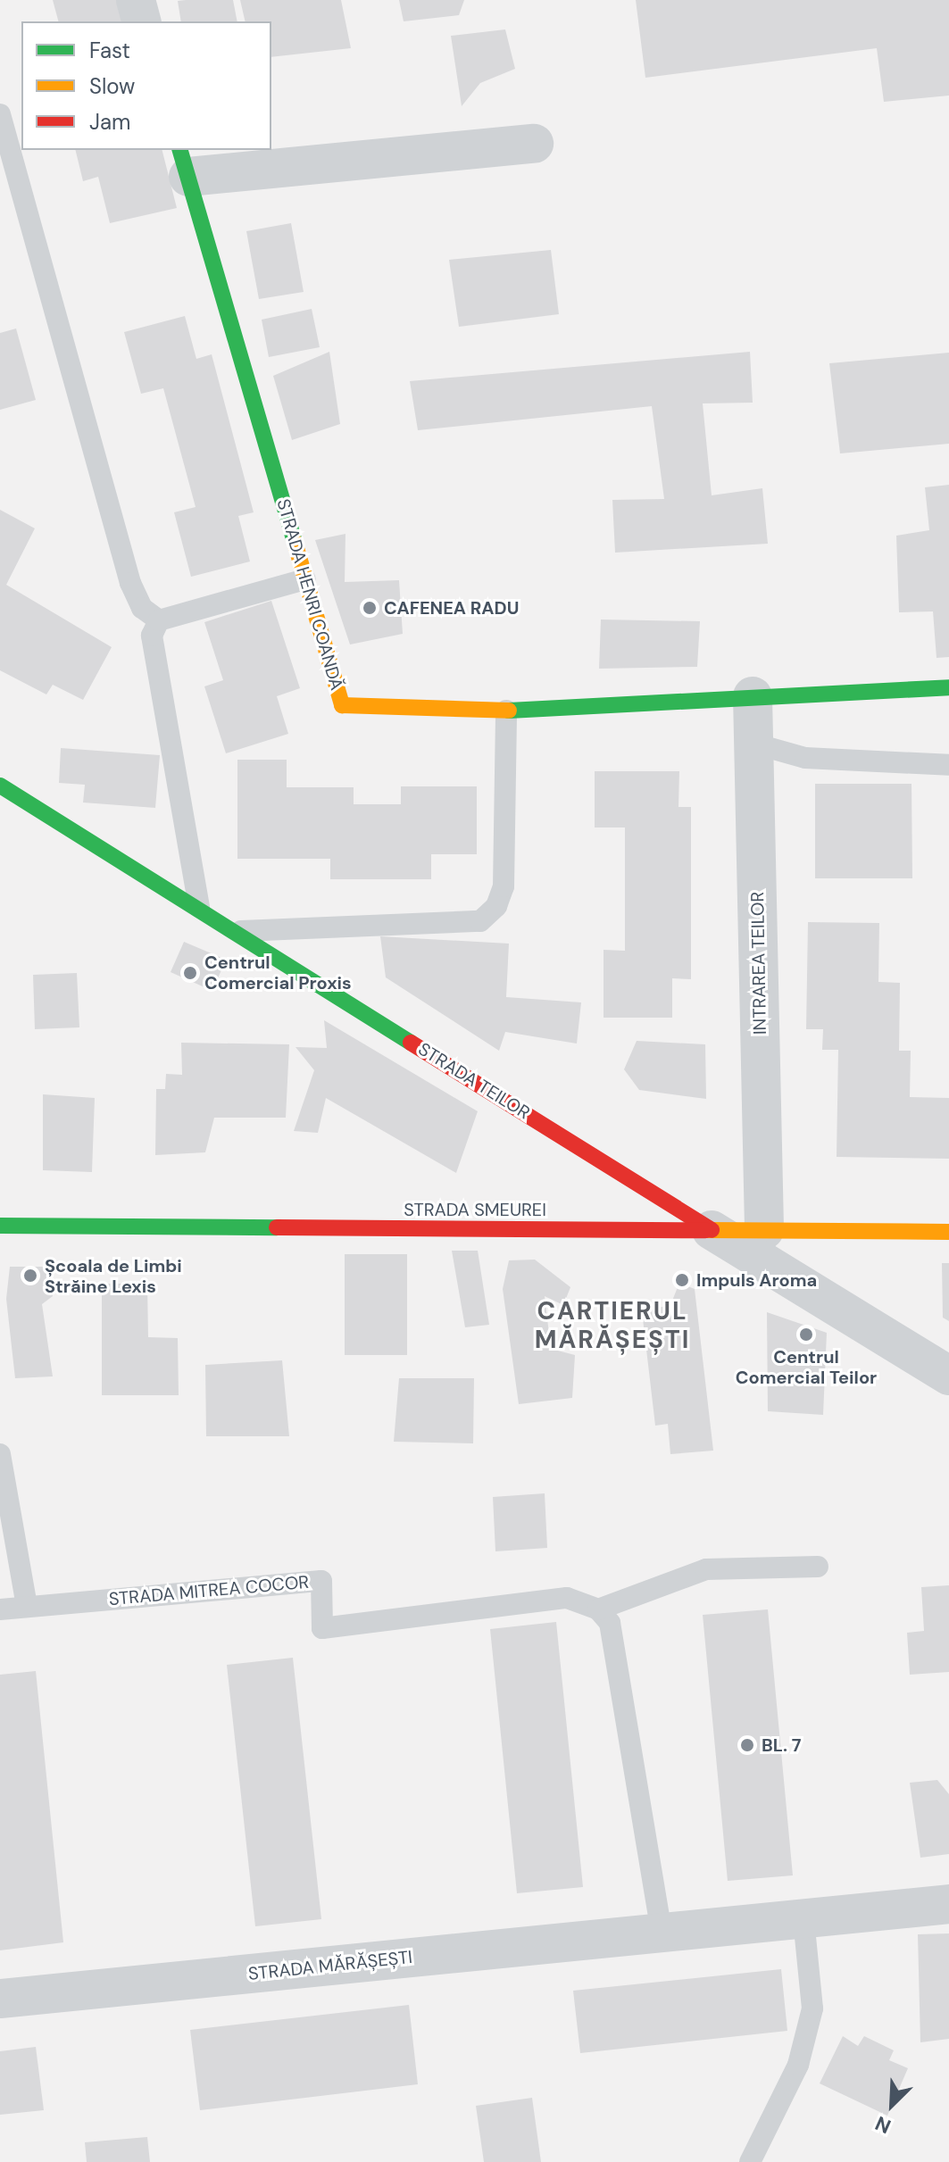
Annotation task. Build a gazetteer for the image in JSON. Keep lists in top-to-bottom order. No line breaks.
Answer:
{"streets":{"street":["STRADA HENRI COANDĂ","INTRAREA TEILOR","STRADA TEILOR","STRADA SMEUREI","STRADA MĂRĂȘEȘTI"],"lane":["STRADA MITREA COCOR"]},"crossings":[["STRADA HENRI COANDĂ","INTRAREA TEILOR"],["INTRAREA TEILOR","STRADA SMEUREI"],["STRADA TEILOR","STRADA SMEUREI"]],"districts":["CARTIERUL MĂRĂȘEȘTI"],"places":["CAFENEA RADU","Centrul Comercial Proxis","Școala de Limbi Străine Lexis","Impuls Aroma","Centrul Comercial Teilor","BL. 7"],"legend":["Fast","Slow","Jam"],"north":"bottom left"}
